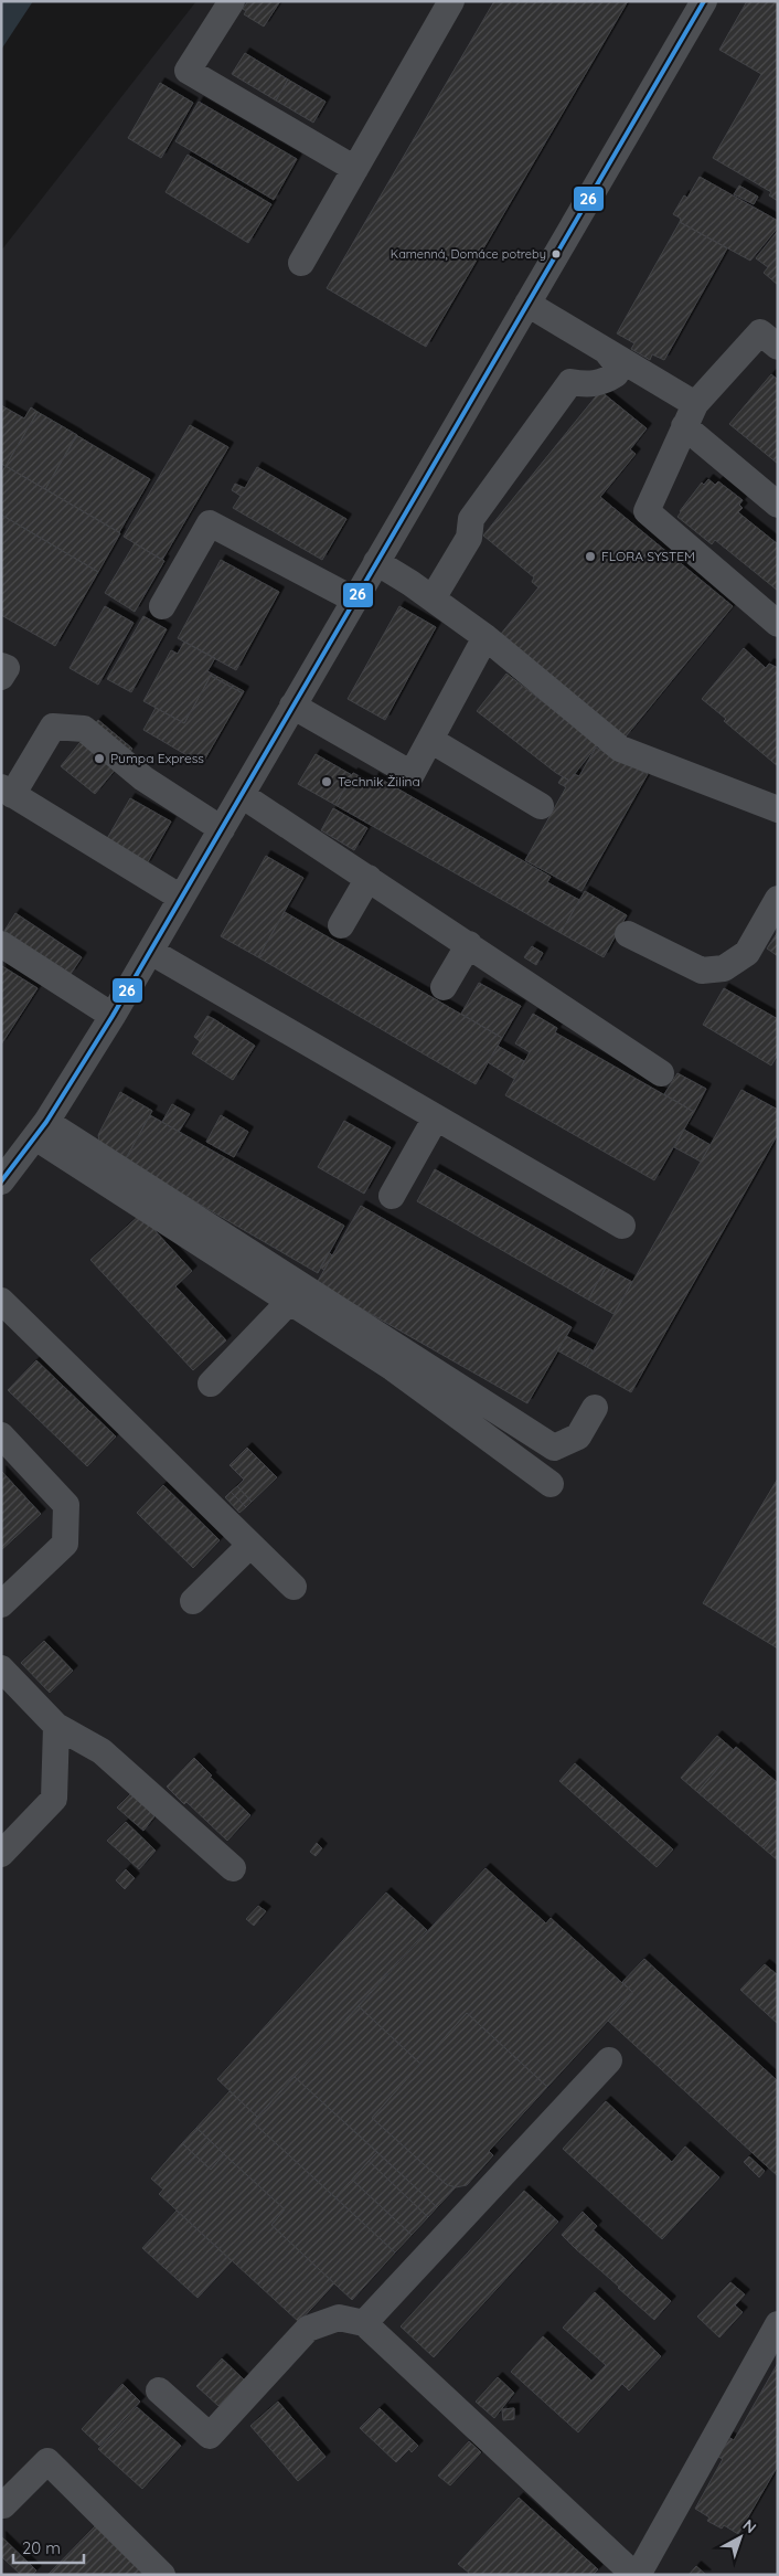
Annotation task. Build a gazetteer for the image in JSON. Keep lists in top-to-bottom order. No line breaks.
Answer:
{"places":["Kamenná, Domáce potreby","FLORA SYSTEM","Pumpa Express","Technik Žilina"],"lines":["transit line 26"],"scale_bar":"20 m","north":"top right"}
